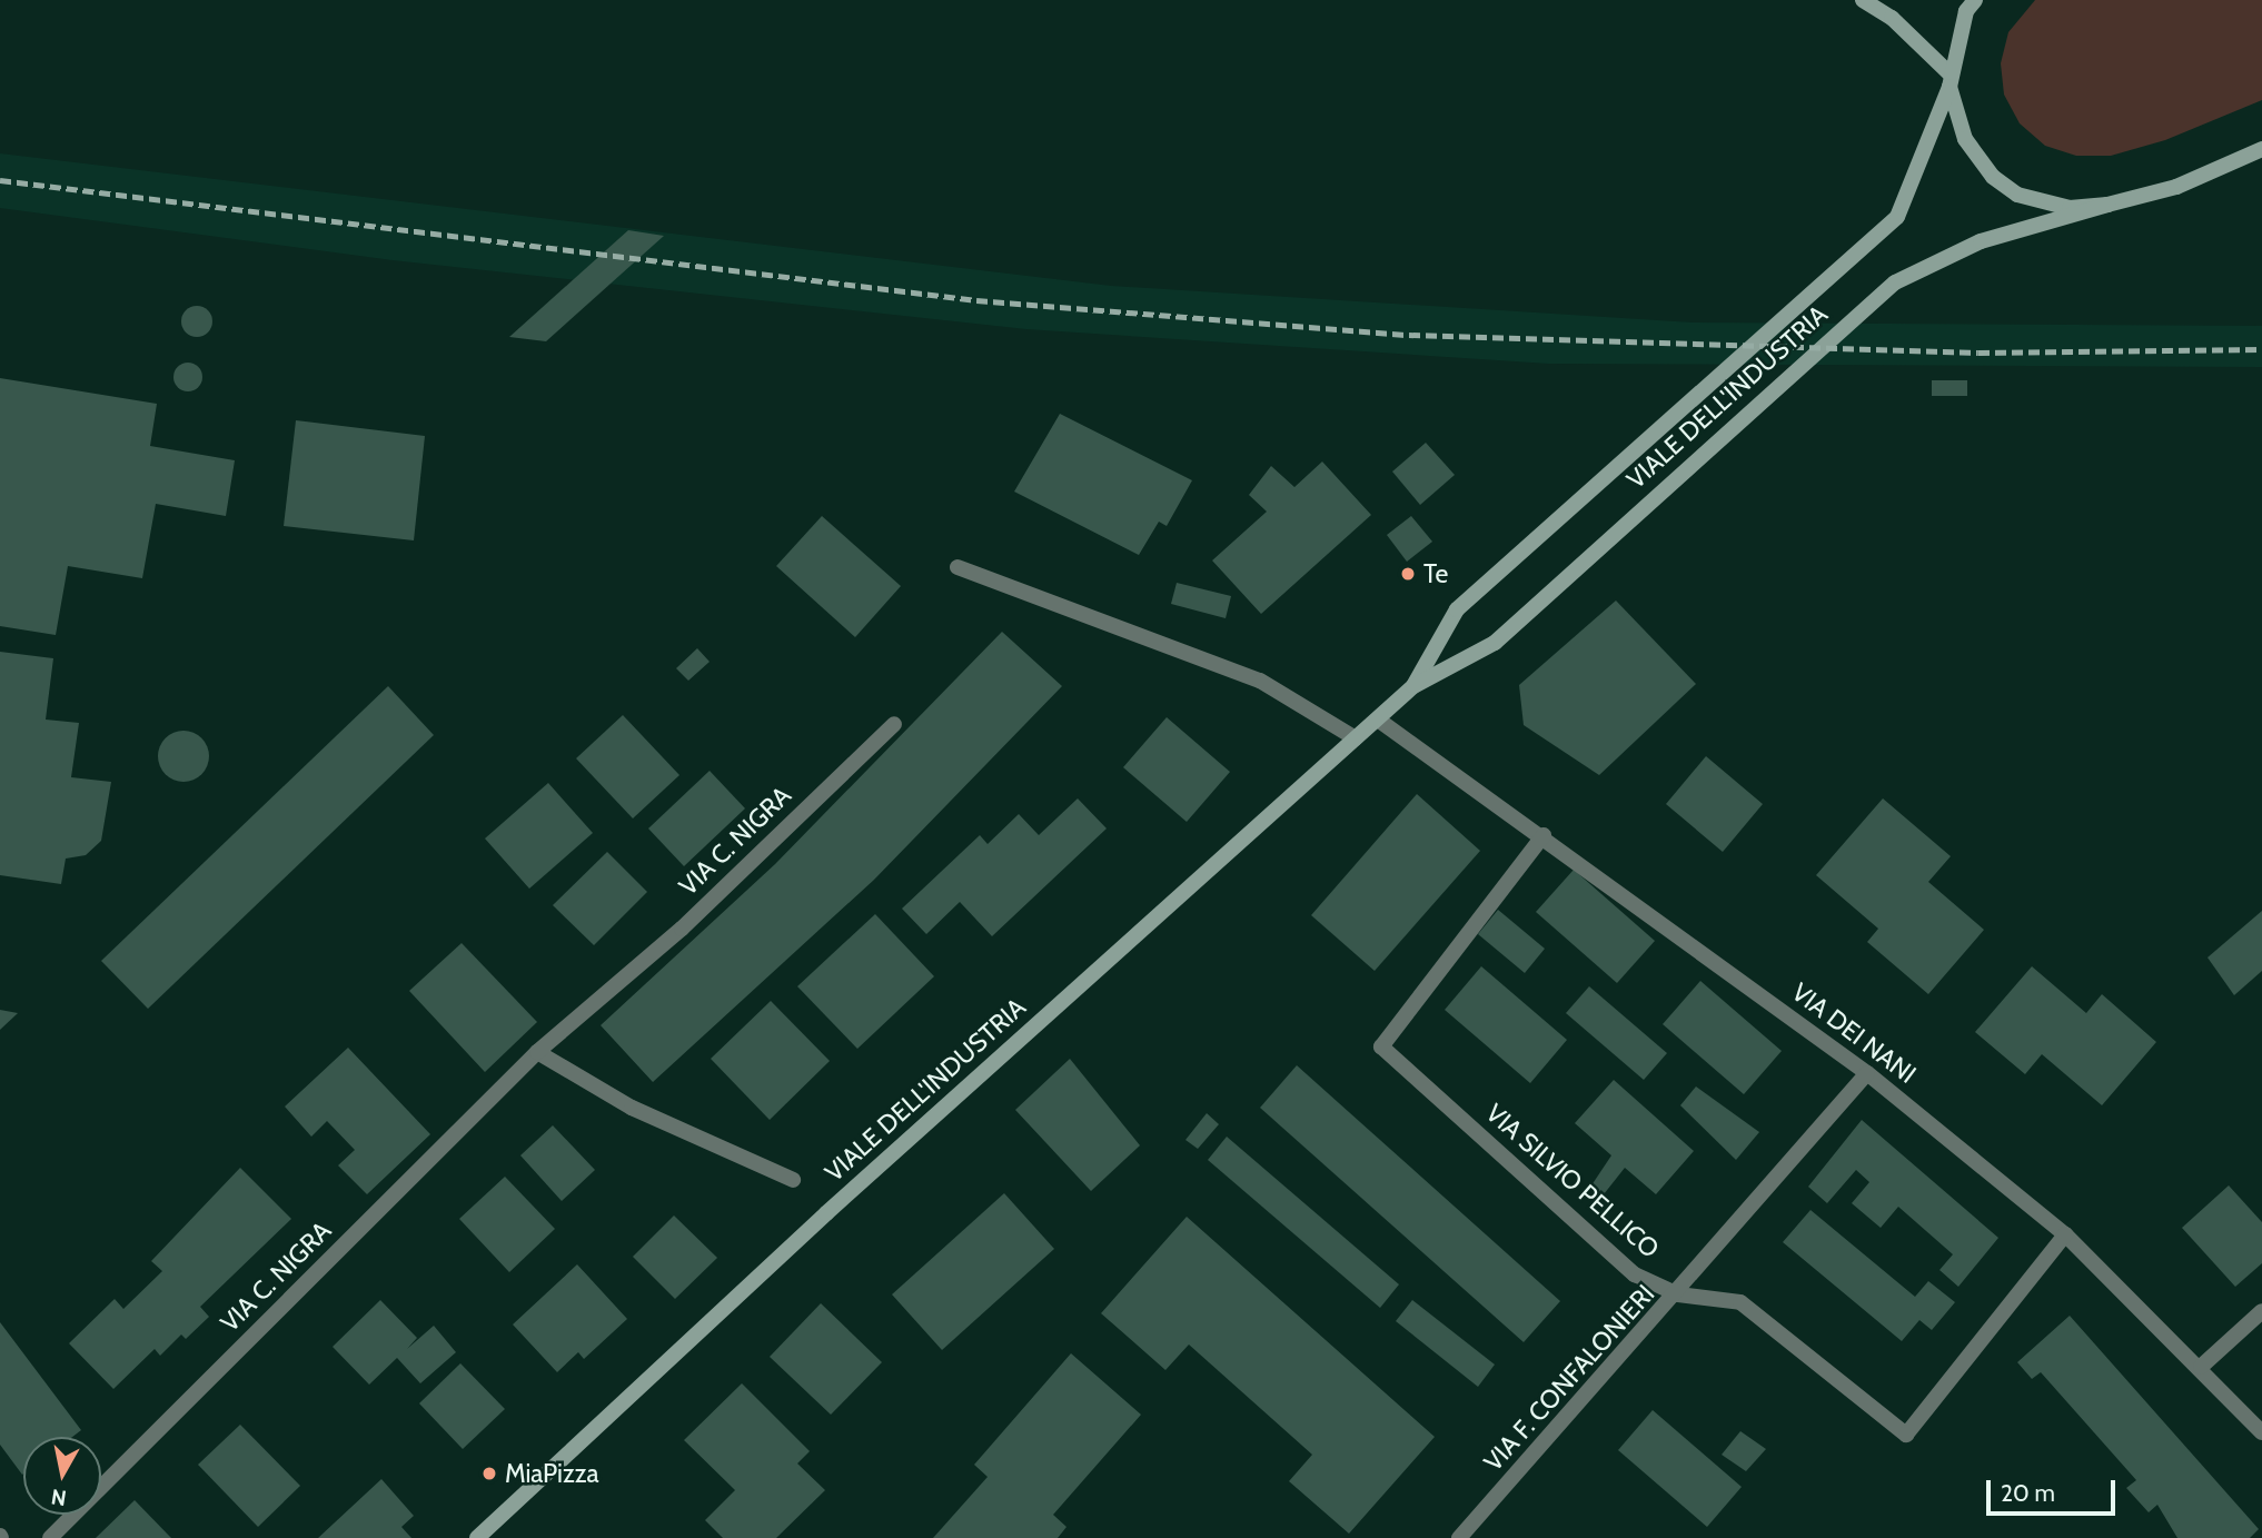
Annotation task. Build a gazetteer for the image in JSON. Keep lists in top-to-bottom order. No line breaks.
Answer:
{"streets":{"main road":["VIALE DELL'INDUSTRIA"],"street":["VIA C. NIGRA","VIA DEI NANI","VIA SILVIO PELLICO","VIA F. CONFALONIERI"]},"crossings":[["VIALE DELL'INDUSTRIA","VIA DEI NANI"],["VIA DEI NANI","VIA SILVIO PELLICO"],["VIA DEI NANI","VIA F. CONFALONIERI"],["VIA SILVIO PELLICO","VIA F. CONFALONIERI"]],"places":["Te","MiaPizza"],"scale_bar":"20 m","north":"bottom"}
